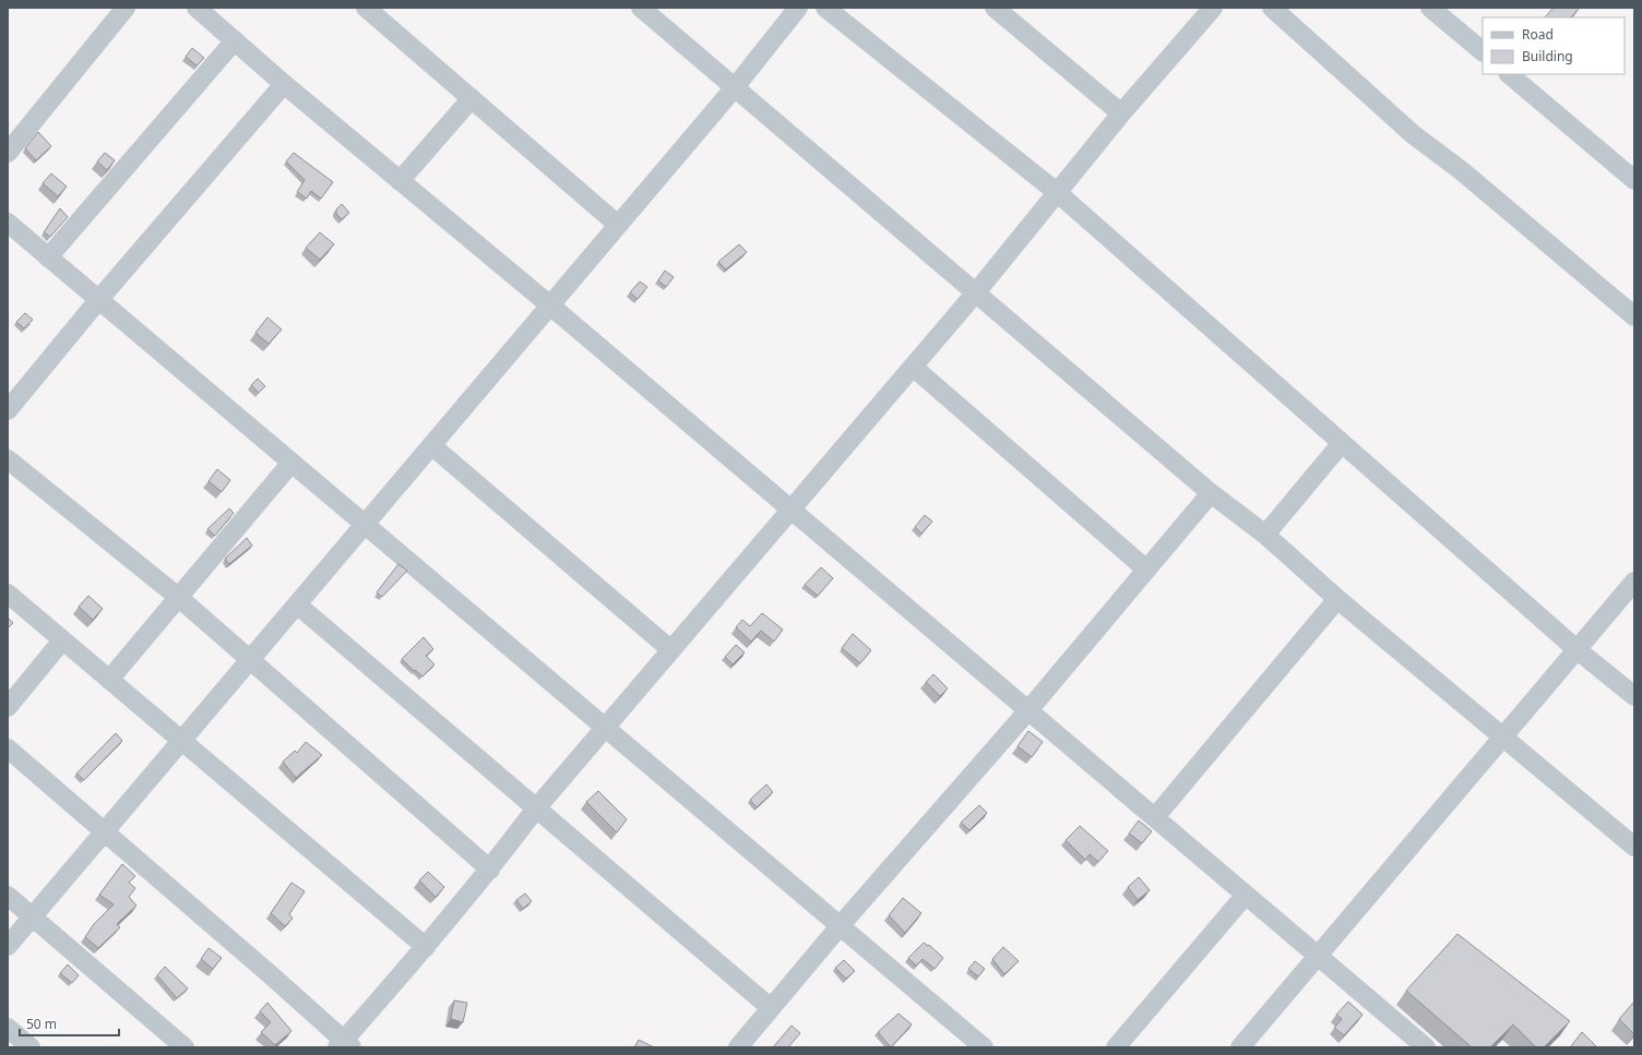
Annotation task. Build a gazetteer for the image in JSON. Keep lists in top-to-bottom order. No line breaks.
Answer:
{"legend":["Road","Building"],"scale_bar":"50 m"}
